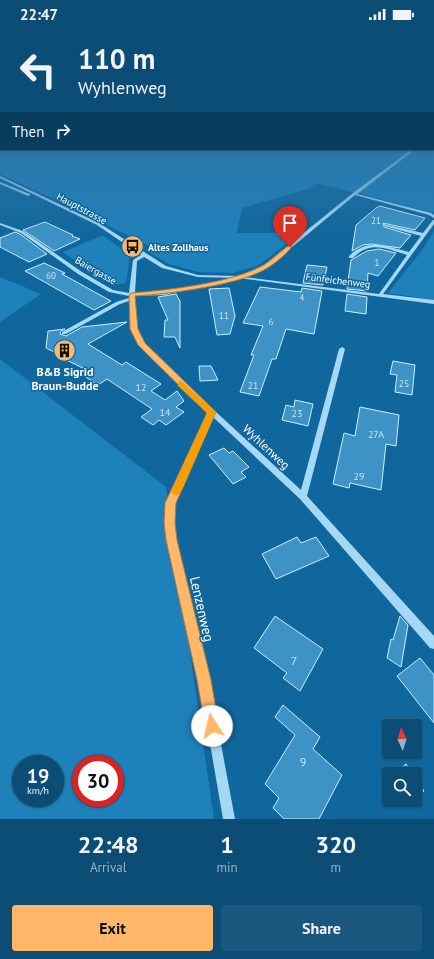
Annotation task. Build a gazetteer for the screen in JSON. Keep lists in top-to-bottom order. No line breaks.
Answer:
{"streets":{"street":["Hauptstrasse","Baiergasse","Fünfeichenweg","Wyhlenweg","Lenzenweg"]},"crossings":[["Hauptstrasse","Baiergasse"],["Hauptstrasse","Fünfeichenweg"],["Hauptstrasse","Wyhlenweg"],["Baiergasse","Fünfeichenweg"],["Baiergasse","Wyhlenweg"],["Wyhlenweg","Lenzenweg"]],"places":{"bus stop":["Altes Zollhaus"],"building":["B&B Sigrid Braun-Budde"]},"house_numbers":["21","1","60","4","11","6","25","21","12","14","23","27A","29","7","9"],"north":"top","page":{"status":"22:47","turn":["110 m","Wyhlenweg"],"then":"Then","speed":"19 km/h","limit":"30","eta":["22:48","Arrival","1","min","320","m"],"buttons":["Exit","Share"]}}
